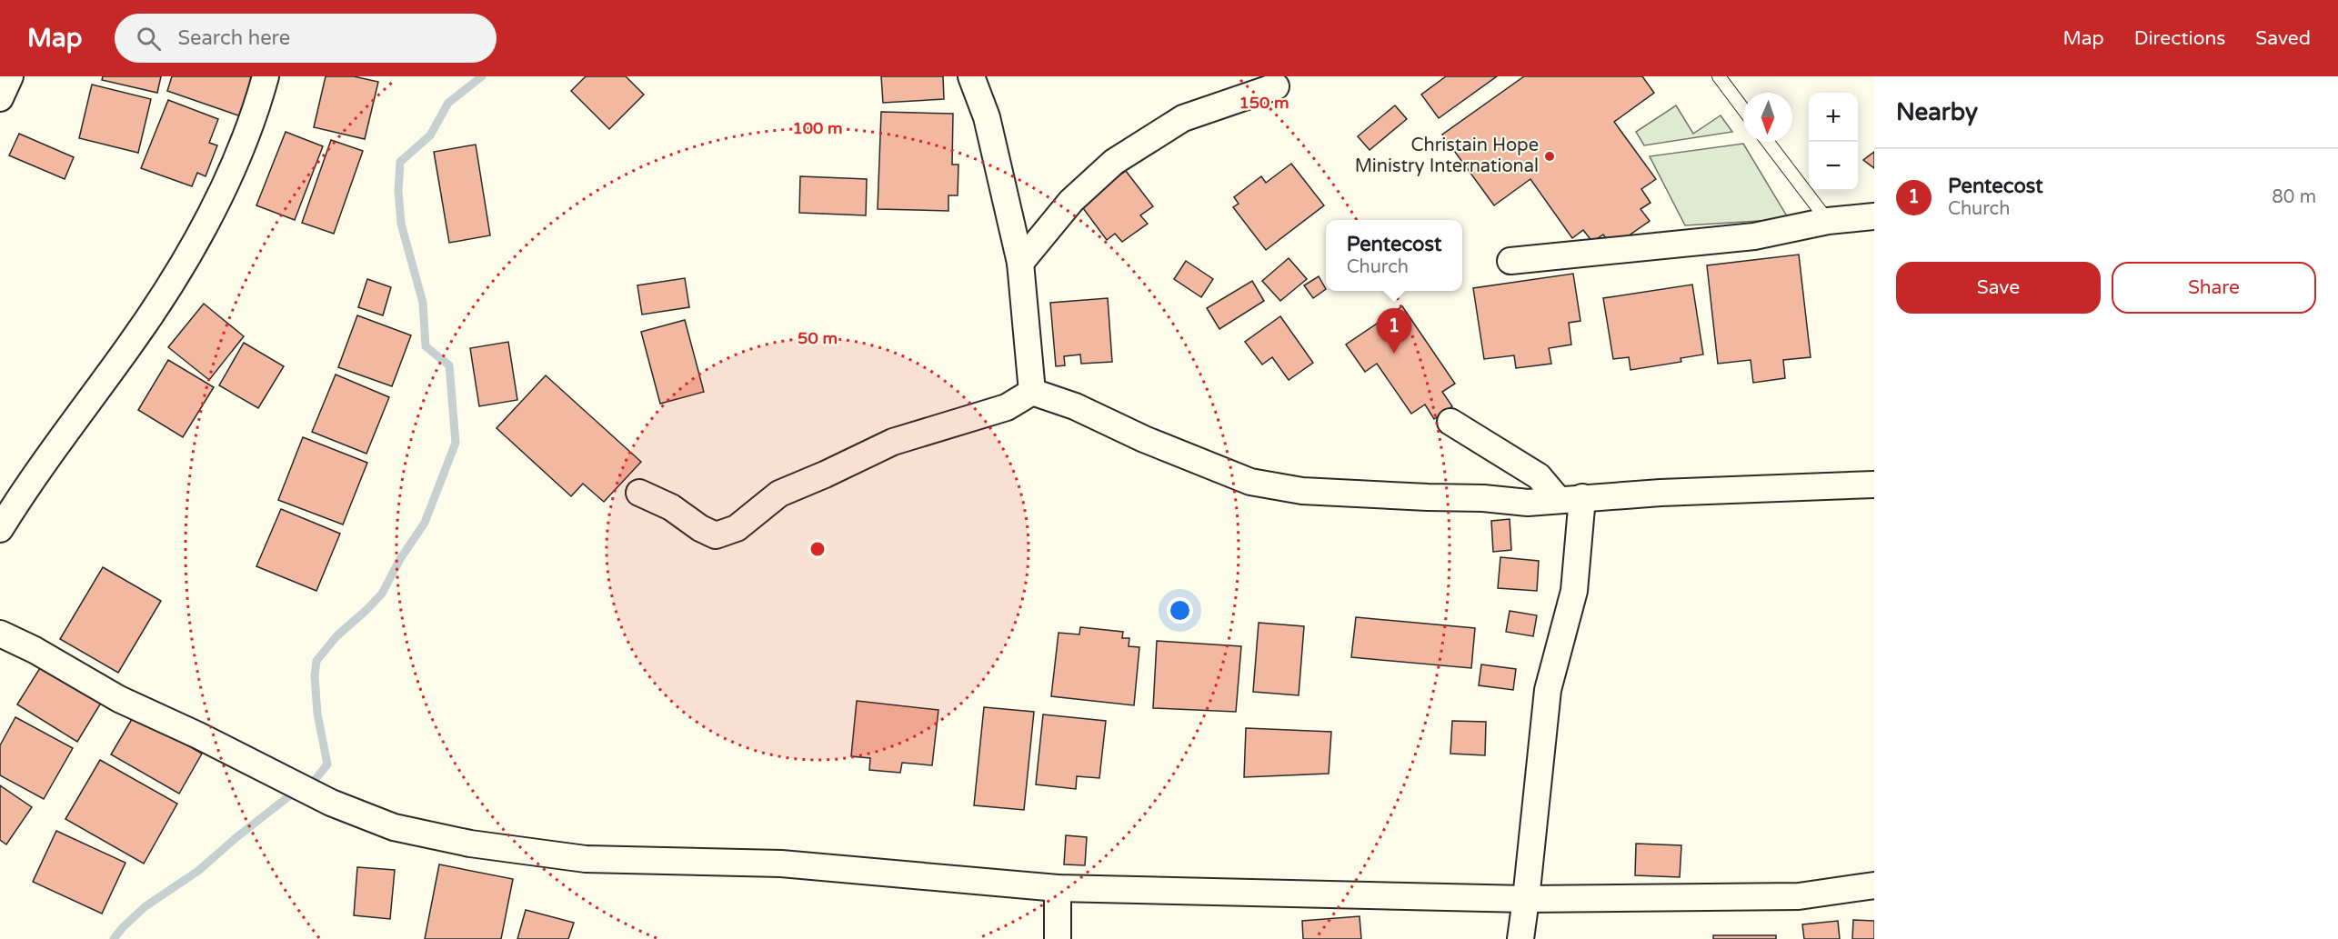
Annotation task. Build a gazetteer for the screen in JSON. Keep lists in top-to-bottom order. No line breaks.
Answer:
{"places":["Christain Hope Ministry International"],"north":"bottom","page":{"header":"Map","search":"Search here","nav":["Map","Directions","Saved"],"heading":"Nearby","map_buttons":["+","−"],"list":[{"mark":"1","name":"Pentecost","note":"Church","value":"80 m"}],"popup":["Pentecost","Church"],"buttons":["Save","Share"],"pins":"1"},"rings":["150 m","100 m","50 m"]}
